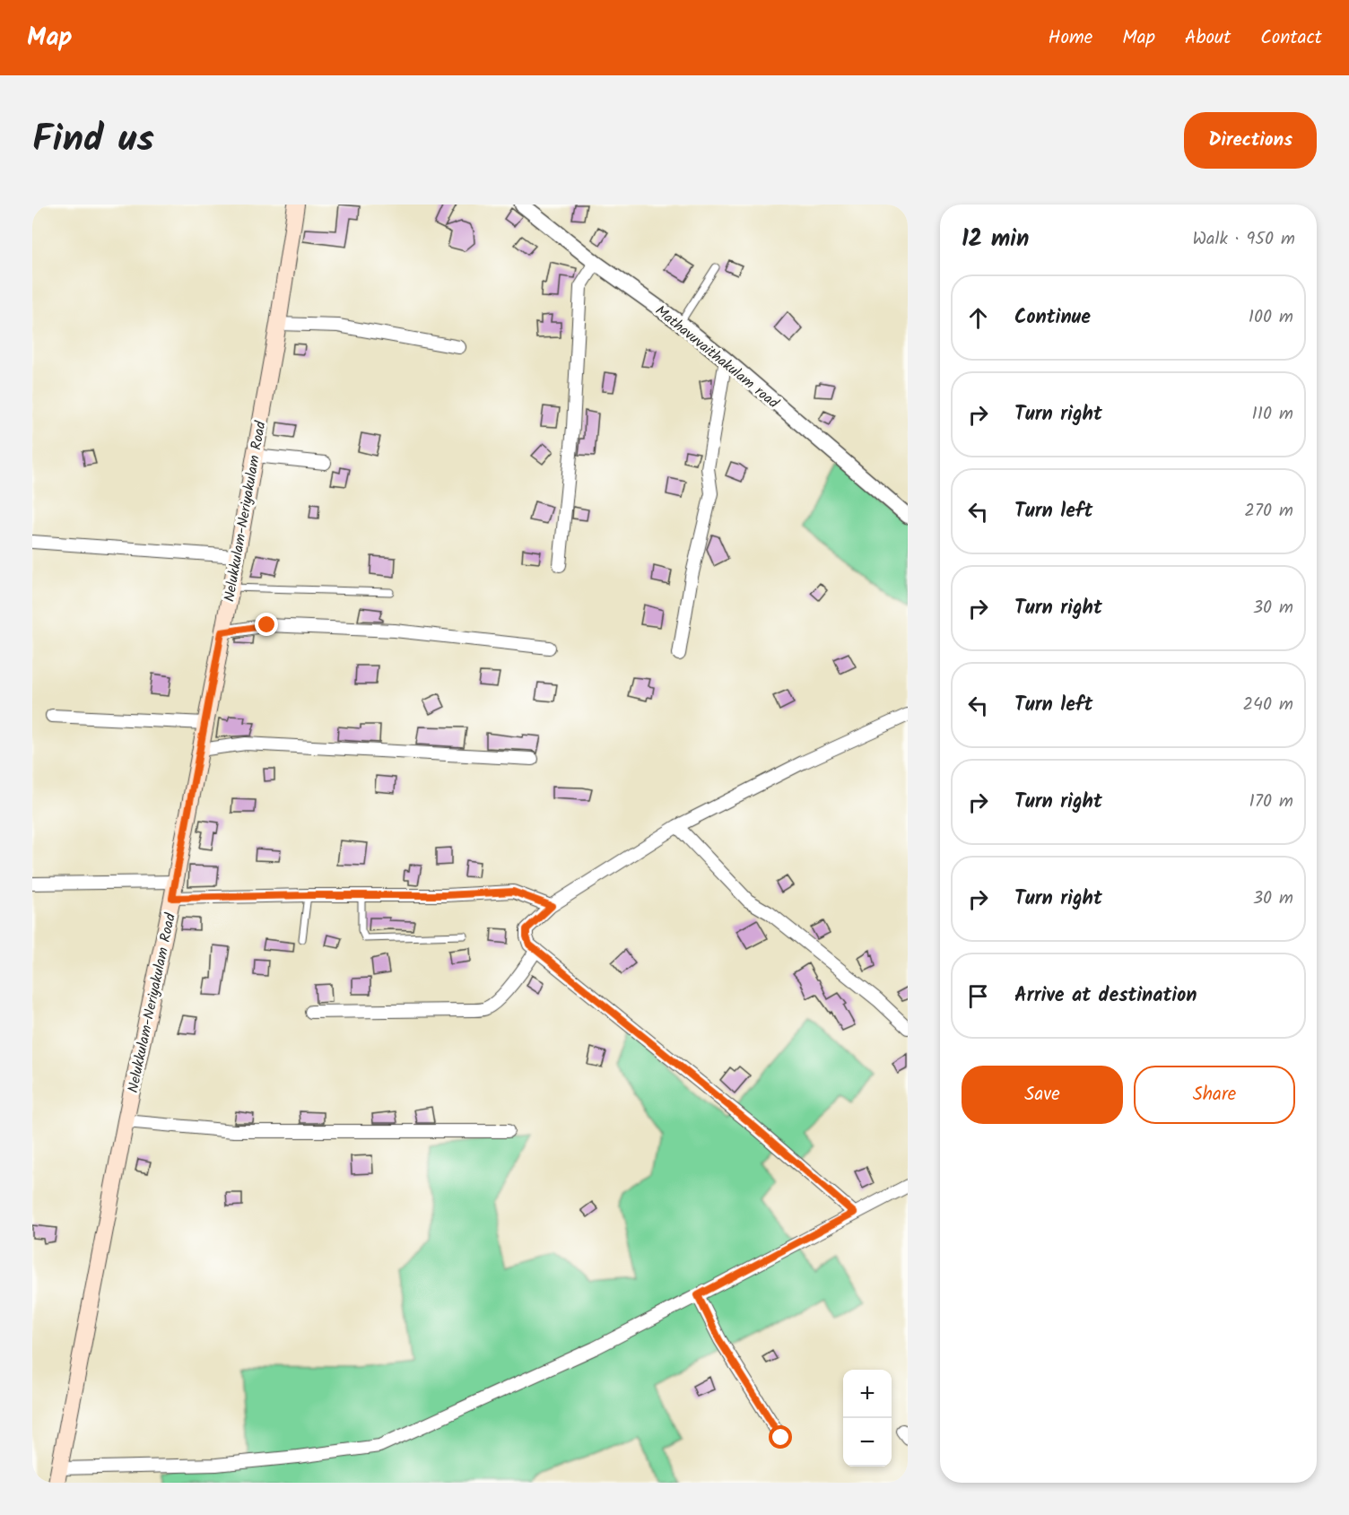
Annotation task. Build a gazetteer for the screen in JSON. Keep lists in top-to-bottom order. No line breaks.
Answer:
{"streets":{"main road":["Nelukkulam-Neriyakulam Road"],"street":["Mathavuvaithakulam road"]},"page":{"header":"Map","nav":["Home","Map","About","Contact"],"title":"Find us","buttons":["Directions",["Save","Share"]],"heading":["12 min","Walk · 950 m"],"list":[["Continue","100 m"],["Turn right","110 m"],["Turn left","270 m"],["Turn right","30 m"],["Turn left","240 m"],["Turn right","170 m"],["Turn right","30 m"],"Arrive at destination"],"map_buttons":["+","−"]}}
